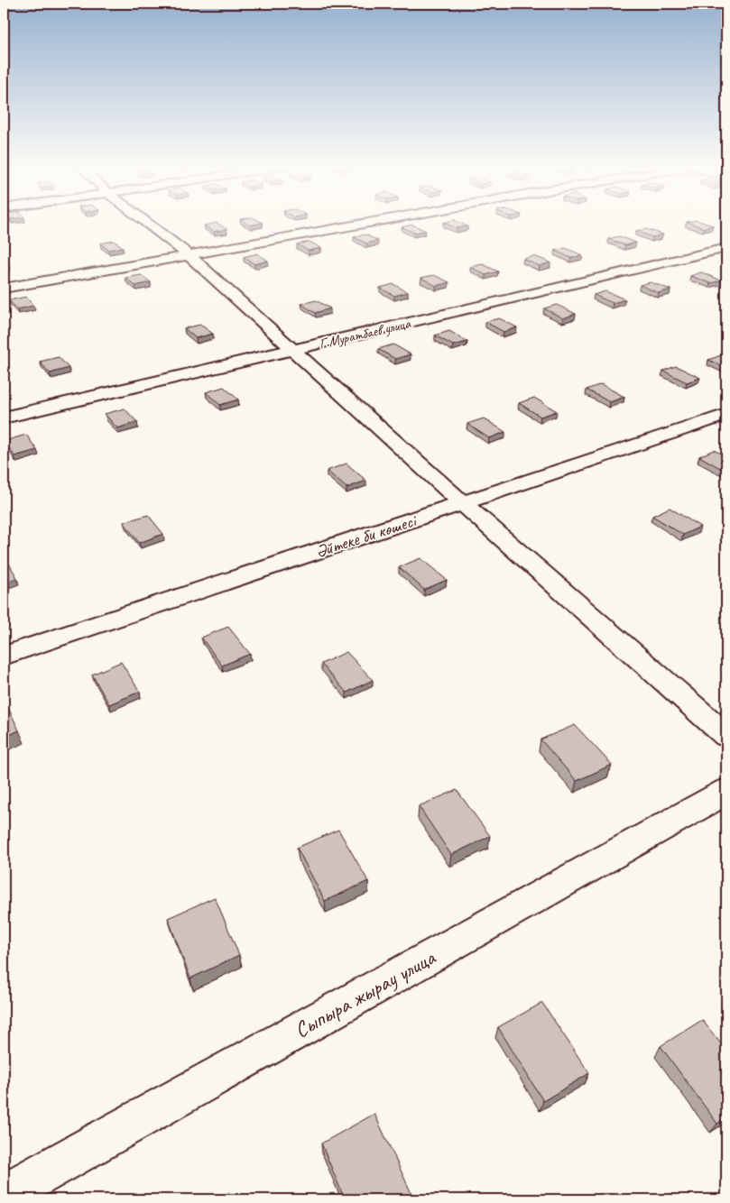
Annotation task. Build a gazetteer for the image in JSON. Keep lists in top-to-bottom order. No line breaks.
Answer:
{"streets":{"street":["Г.Муратбаев улица","Әйтеке би көшесі","Сыпыра жырау улица"]}}
